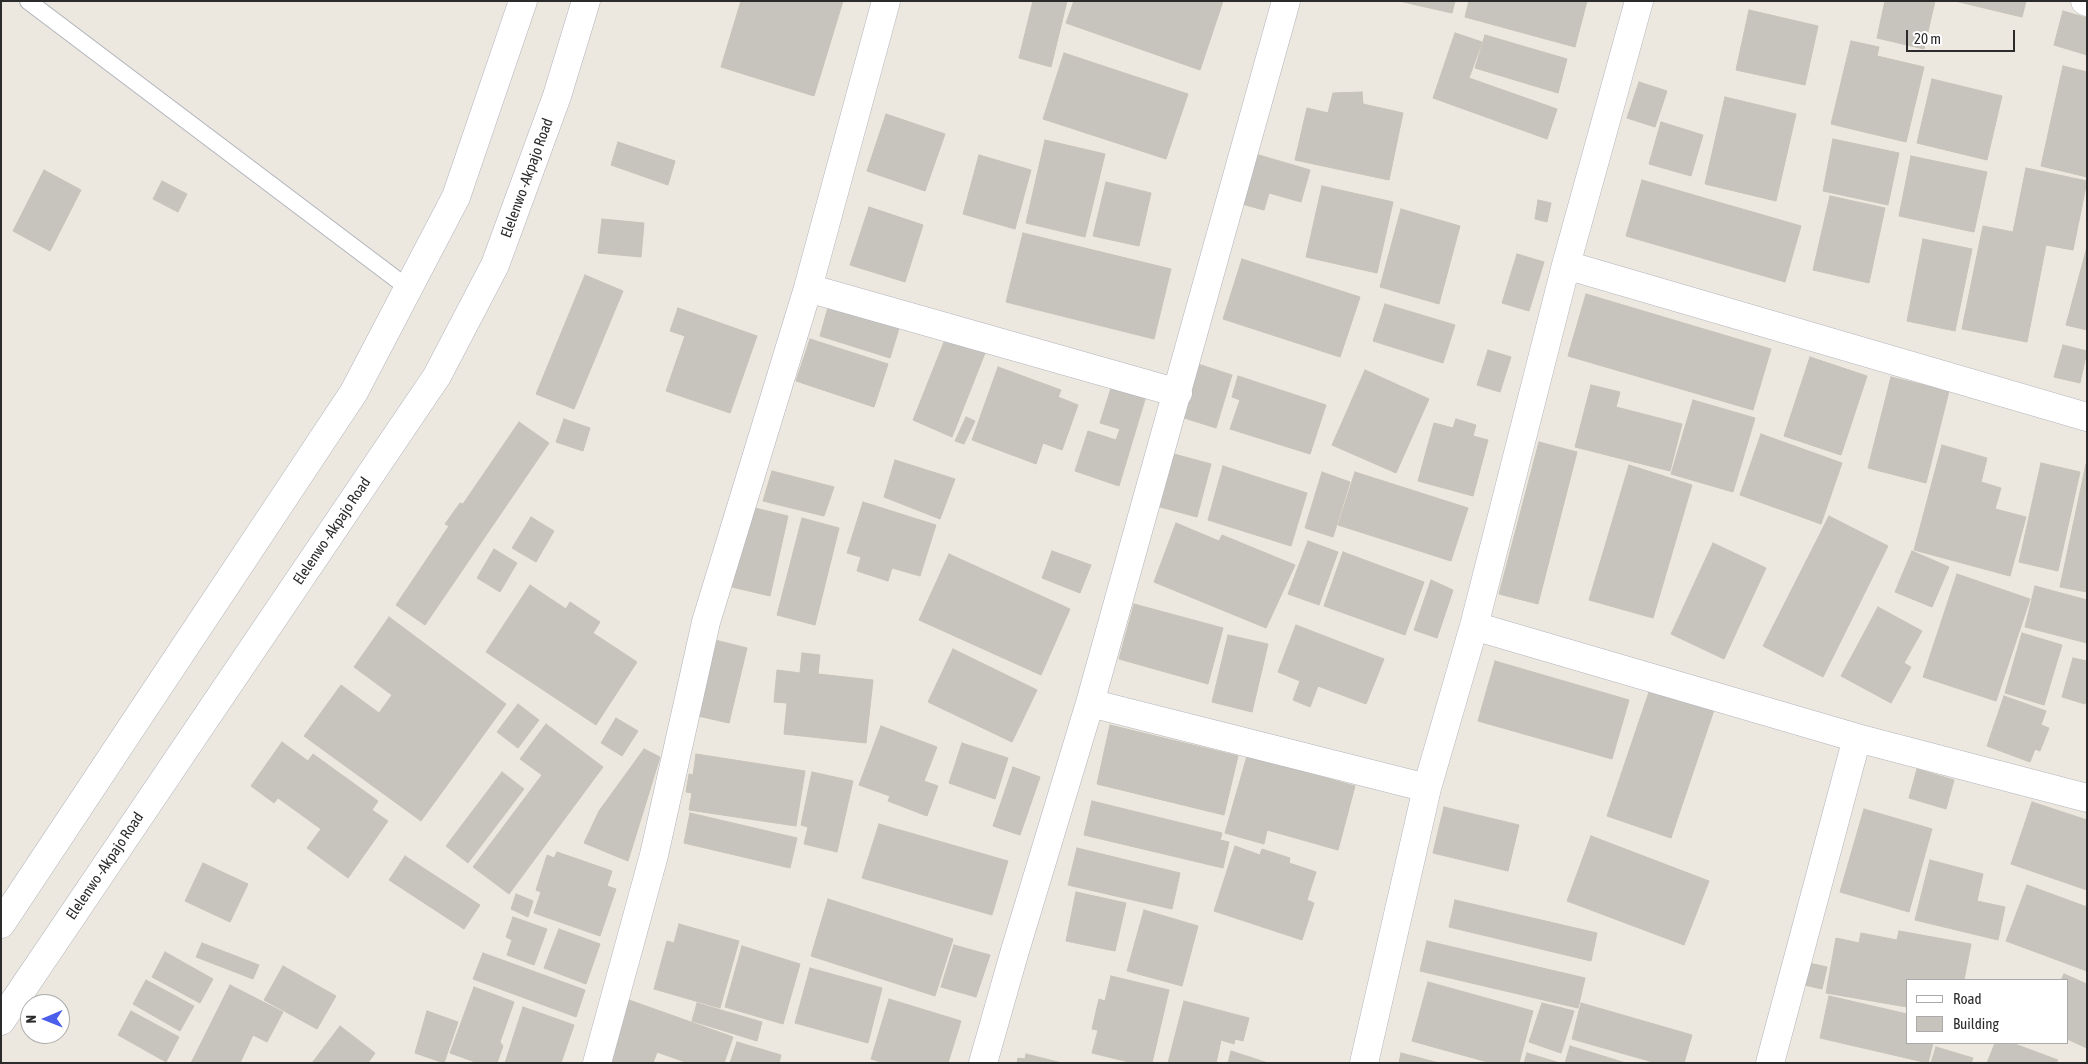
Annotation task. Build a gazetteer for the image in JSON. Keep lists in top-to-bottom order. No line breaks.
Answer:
{"streets":{"street":["Elelenwo -Akpajo Road"]},"legend":["Road","Building"],"scale_bar":"20 m","north":"left"}
